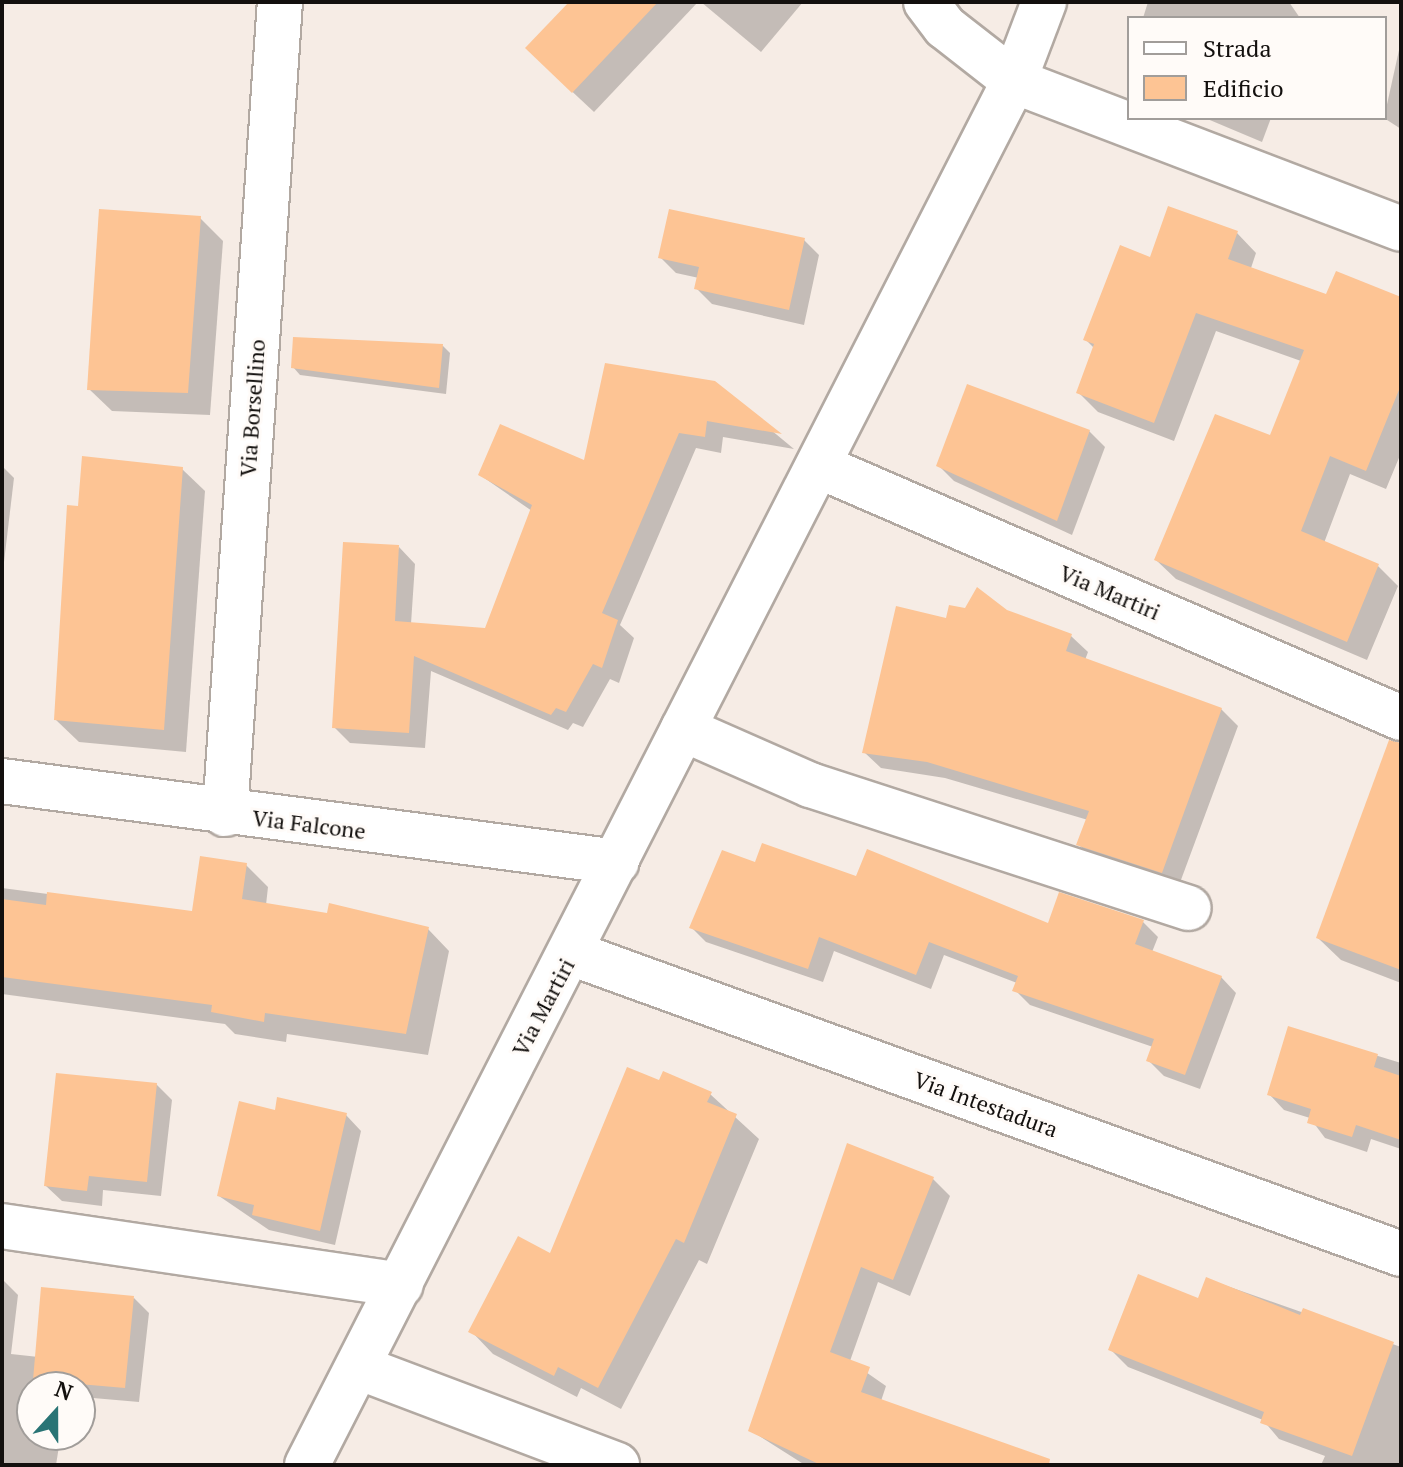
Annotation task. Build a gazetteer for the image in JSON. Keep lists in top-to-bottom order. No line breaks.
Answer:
{"streets":{"street":["Via Borsellino","Via Martiri","Via Falcone","Via Intestadura"]},"crossings":[["Via Borsellino","Via Falcone"],["Via Martiri","Via Falcone"],["Via Martiri","Via Intestadura"]],"legend":["Strada","Edificio"],"north":"top"}
